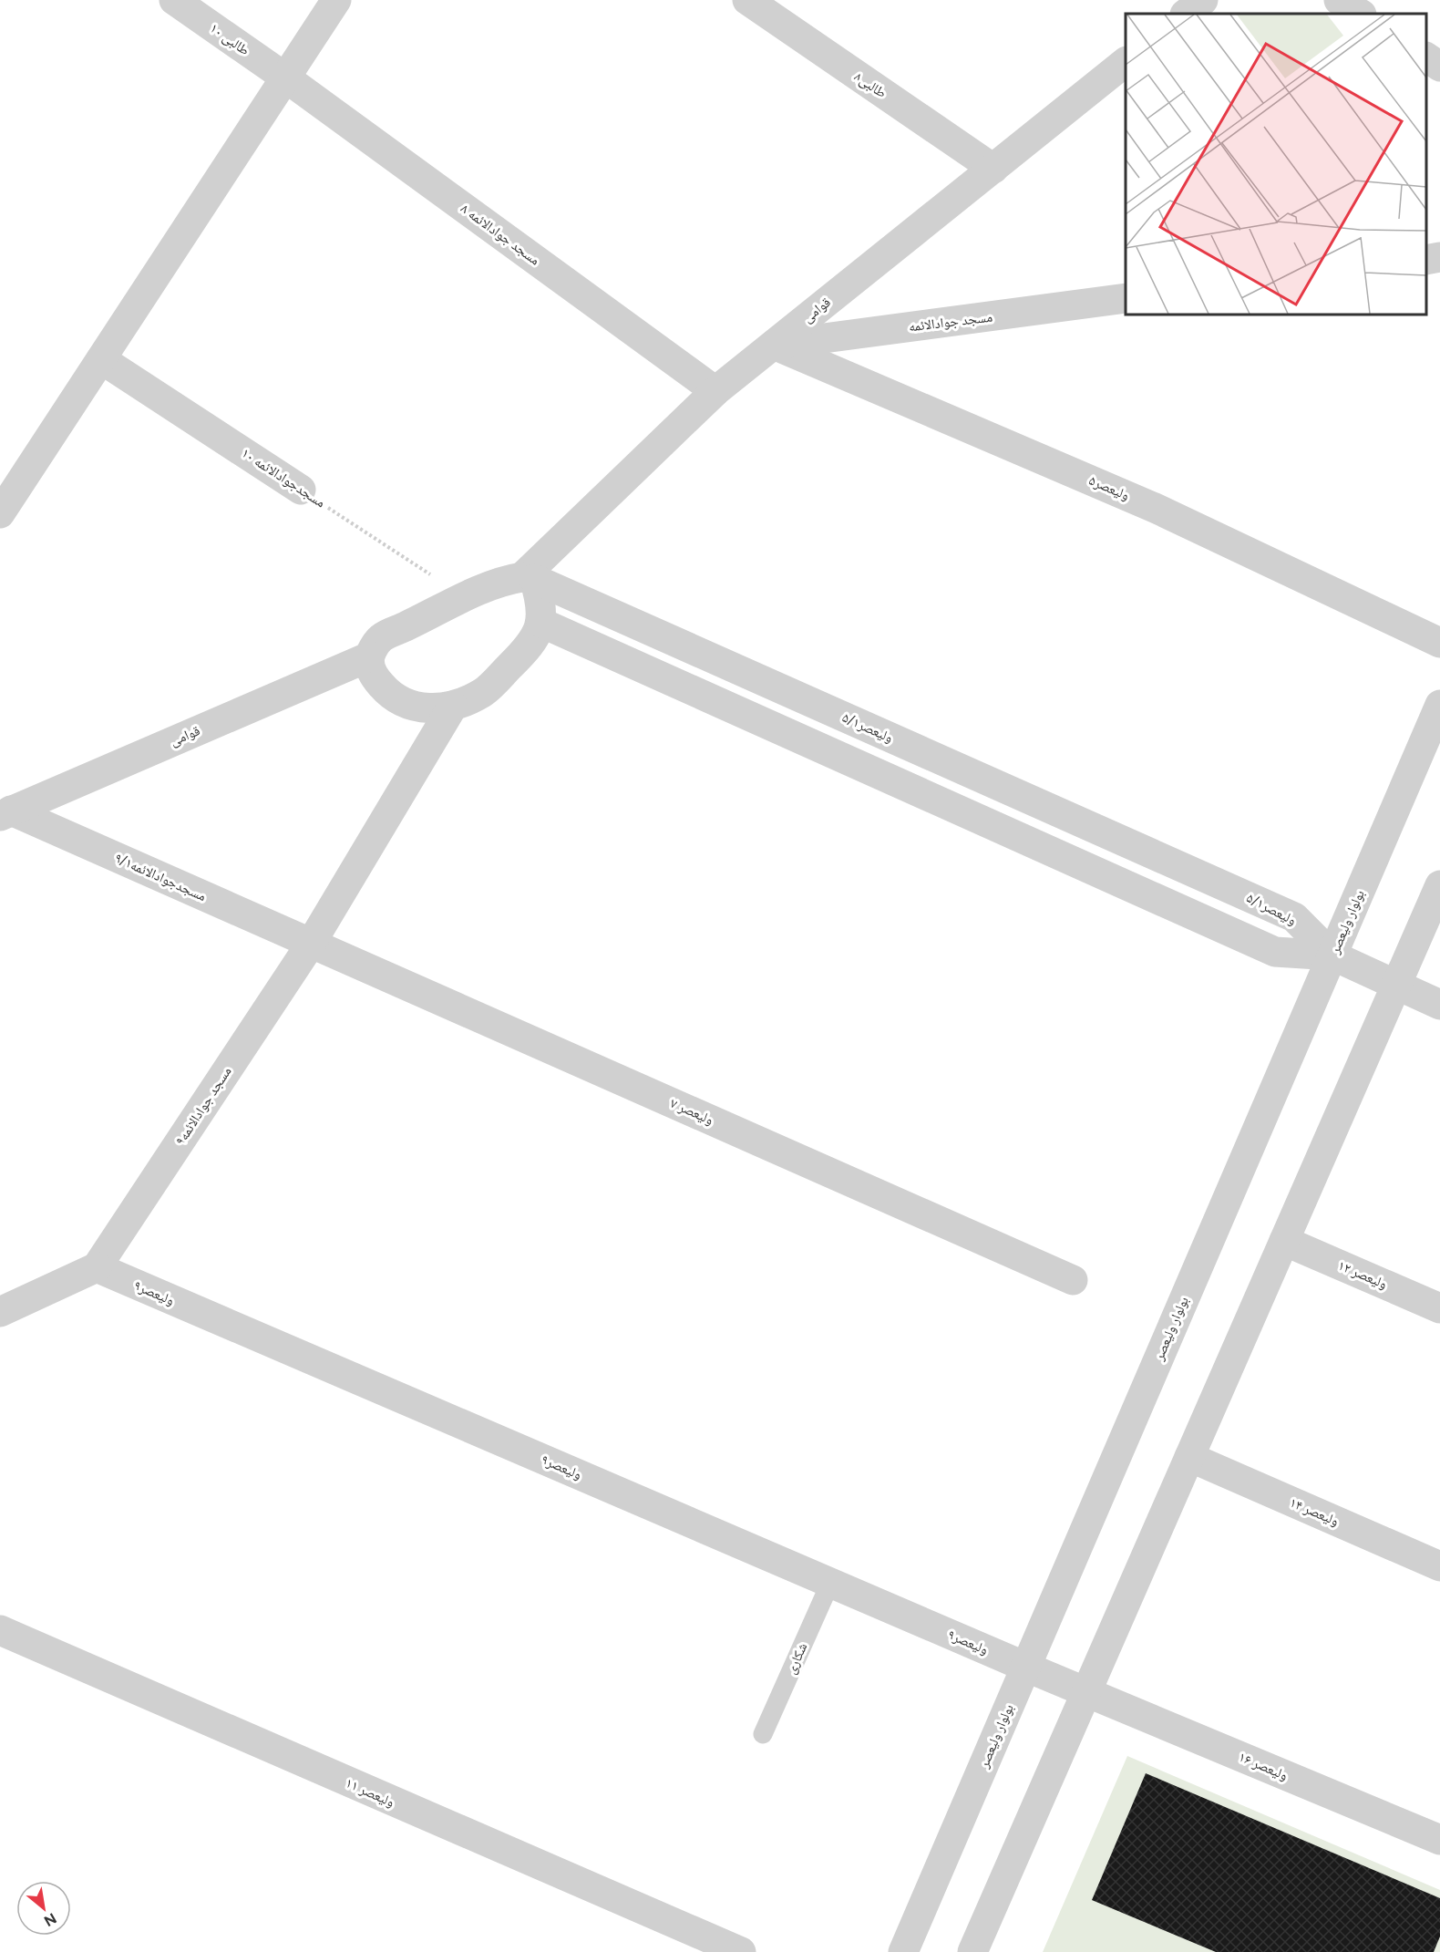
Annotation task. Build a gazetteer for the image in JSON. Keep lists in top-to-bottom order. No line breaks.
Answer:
{"streets":{"street":["طالبی ۱۰","طالبی۸","۸ مسجد جوادالائمه","قوامی","مسجد جوادالائمه","مسجدجوادالائمه ۱۰","ولیعصر۵","ولیعصر۵/۱","مسجدجوادالائمه۹/۱","بولوار ولیعصر","مسجد جوادالائمه۹","ولیعصر ۷","ولیعصر ۱۲","ولیعصر۹","ولیعصر ۱۴","ولیعصر ۱۶","ولیعصر ۱۱"],"lane":["شکاری"]},"crossings":[["طالبی ۱۰","۸ مسجد جوادالائمه"],["طالبی۸","قوامی"],["۸ مسجد جوادالائمه","قوامی"],["قوامی","مسجد جوادالائمه"],["قوامی","ولیعصر۵"],["قوامی","ولیعصر۵/۱"],["قوامی","مسجدجوادالائمه۹/۱"],["مسجد جوادالائمه","ولیعصر۵"],["ولیعصر۵/۱","بولوار ولیعصر"],["مسجدجوادالائمه۹/۱","مسجد جوادالائمه۹"],["مسجدجوادالائمه۹/۱","ولیعصر ۷"],["بولوار ولیعصر","ولیعصر۹"],["مسجد جوادالائمه۹","ولیعصر ۷"],["مسجد جوادالائمه۹","ولیعصر۹"],["ولیعصر۹","شکاری"],["ولیعصر۹","ولیعصر ۱۶"]],"north":"bottom right"}
